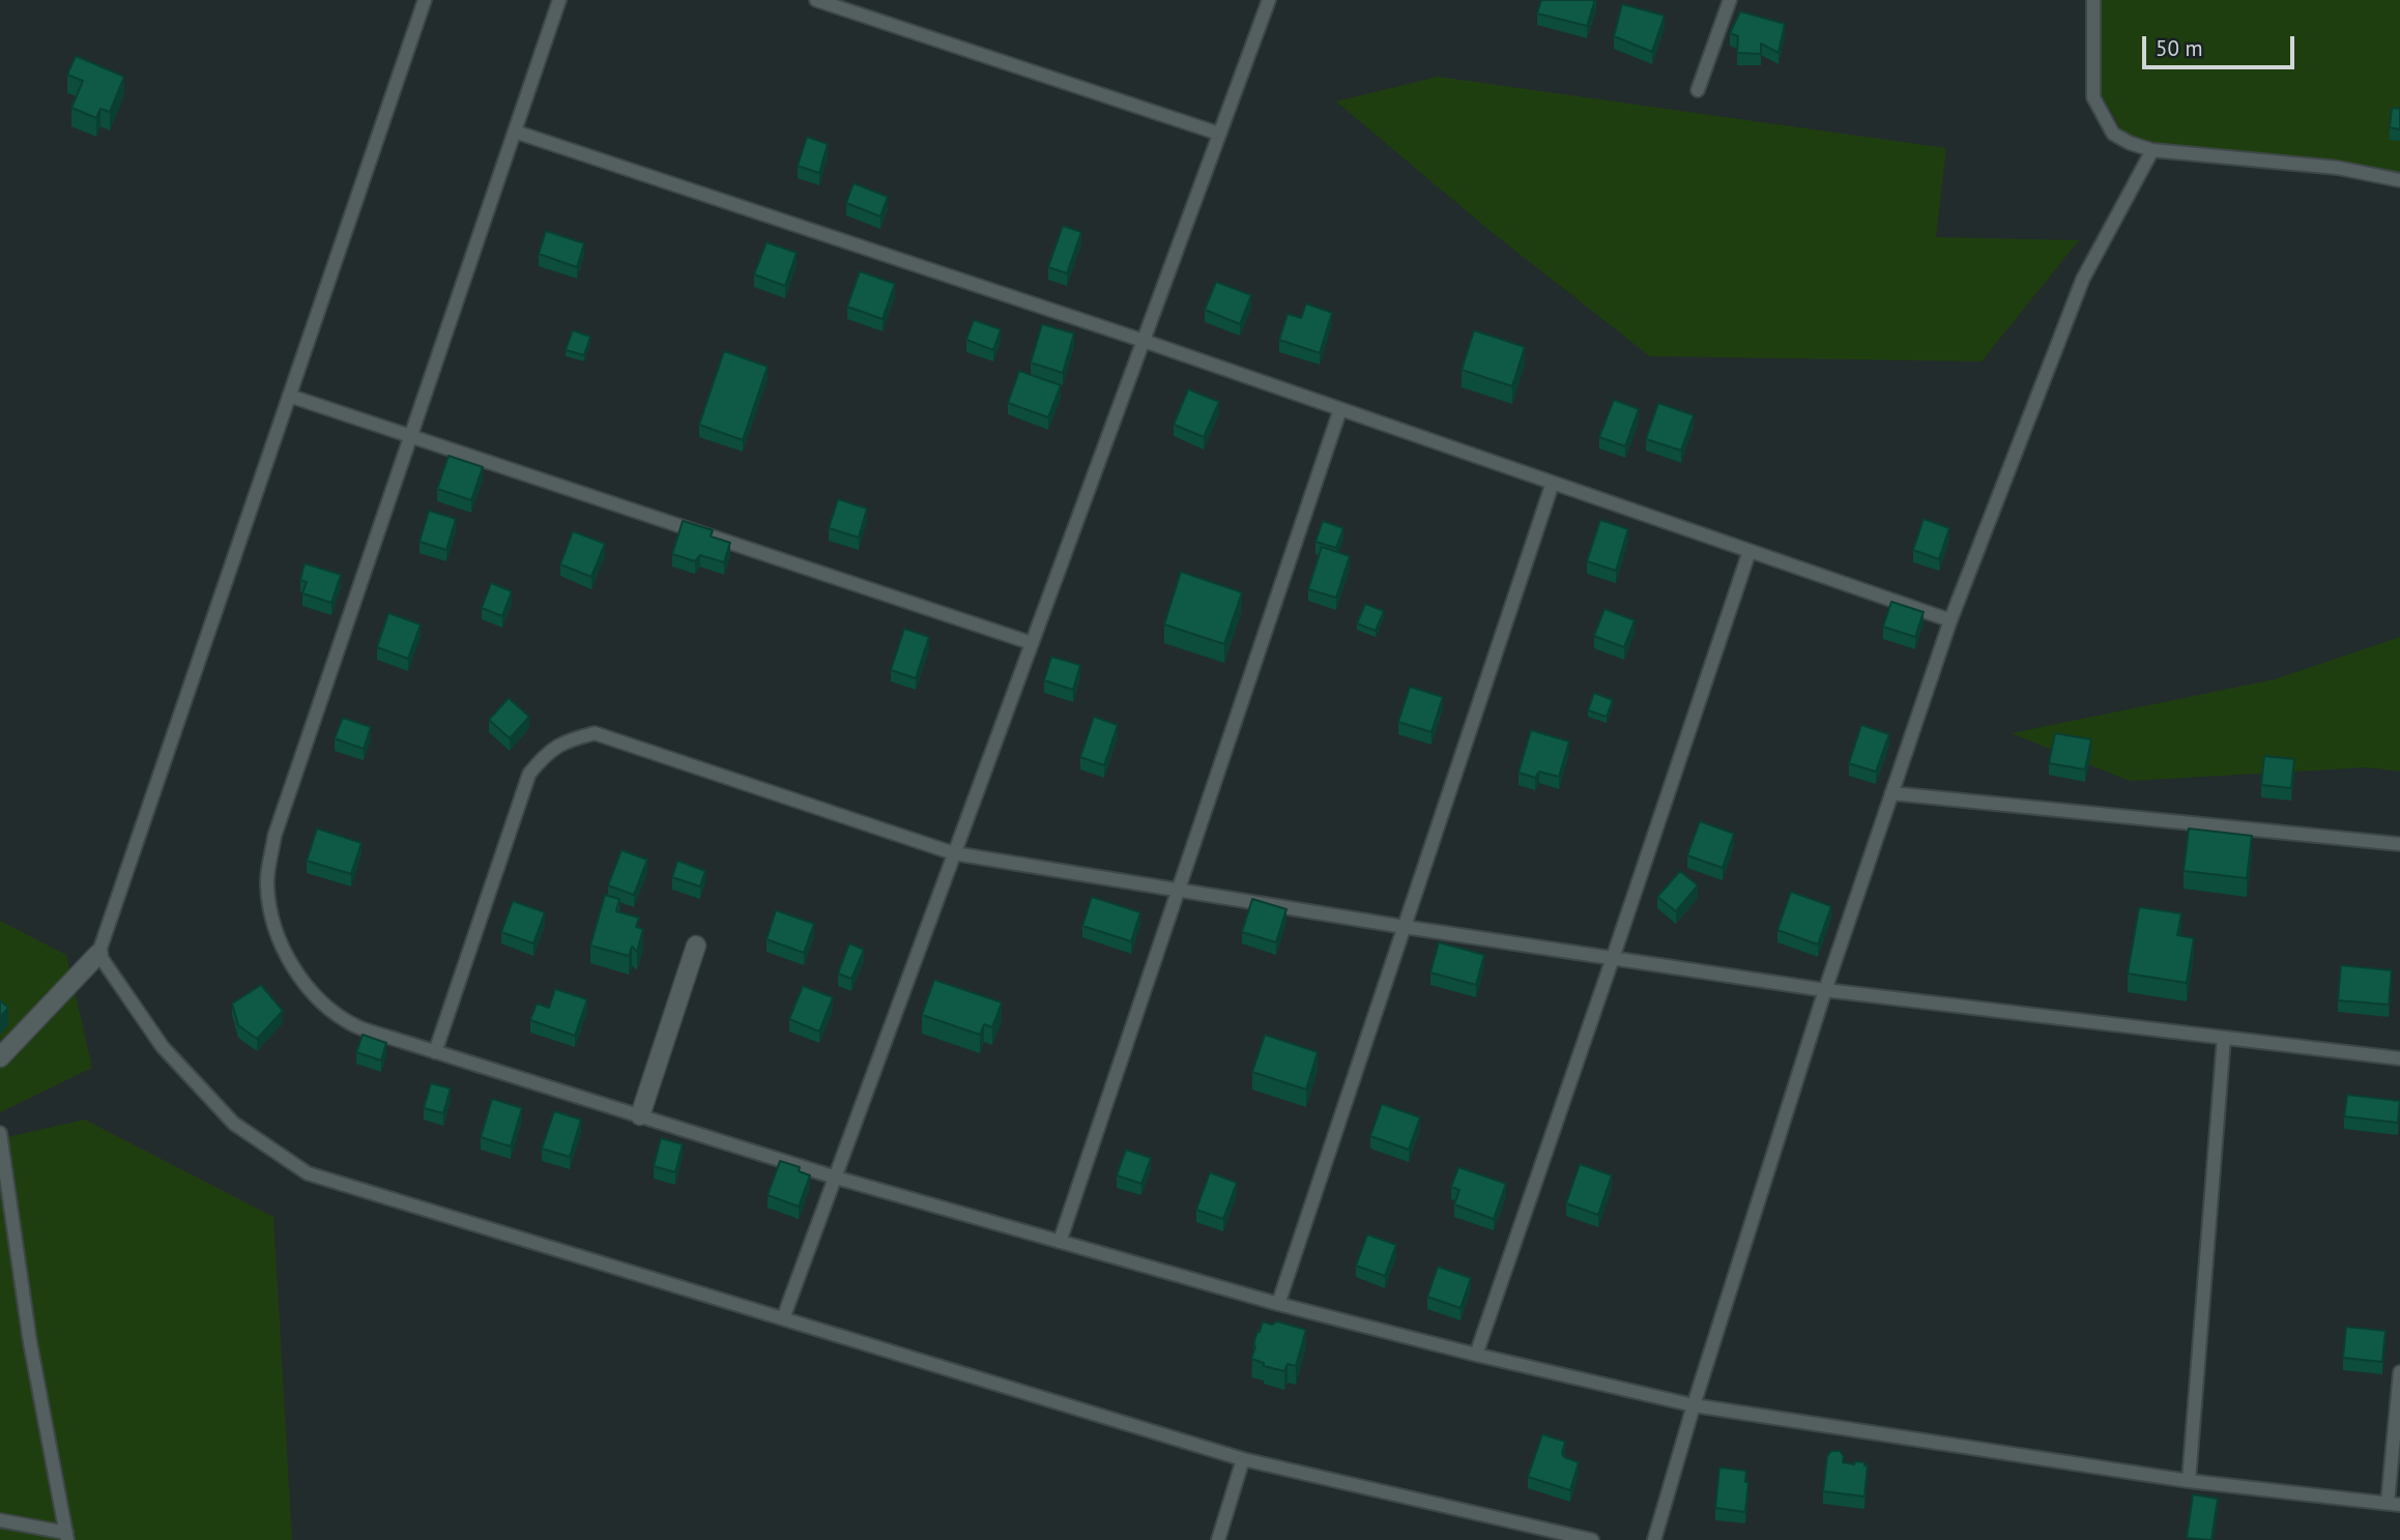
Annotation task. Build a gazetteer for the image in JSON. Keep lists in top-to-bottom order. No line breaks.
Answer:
{"scale_bar":"50 m"}
